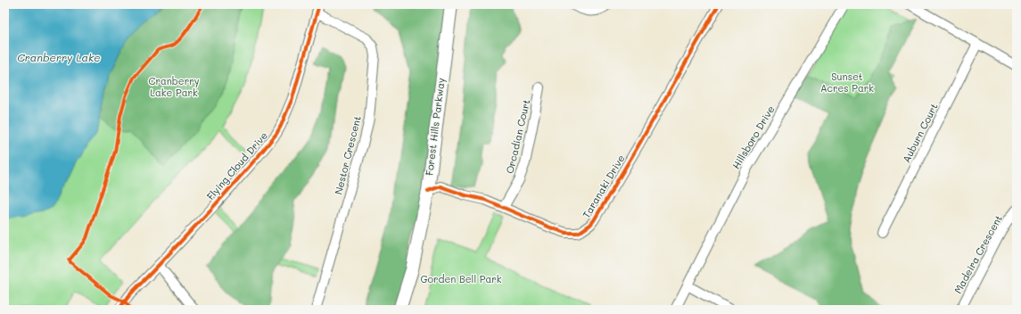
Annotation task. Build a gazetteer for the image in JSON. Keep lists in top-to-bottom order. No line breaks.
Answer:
{"streets":{"main road":["Forest Hills Parkway"],"street":["Auburn Court","Orcadian Court","Hillsboro Drive","Nestor Crescent","Flying Cloud Drive","Taranaki Drive","Madeira Crescent"]},"crossings":[["Forest Hills Parkway","Taranaki Drive"],["Orcadian Court","Taranaki Drive"],["Nestor Crescent","Flying Cloud Drive"]],"water":["Cranberry Lake"],"parks":["Sunset Acres Park","Cranberry Lake Park","Gorden Bell Park"]}
